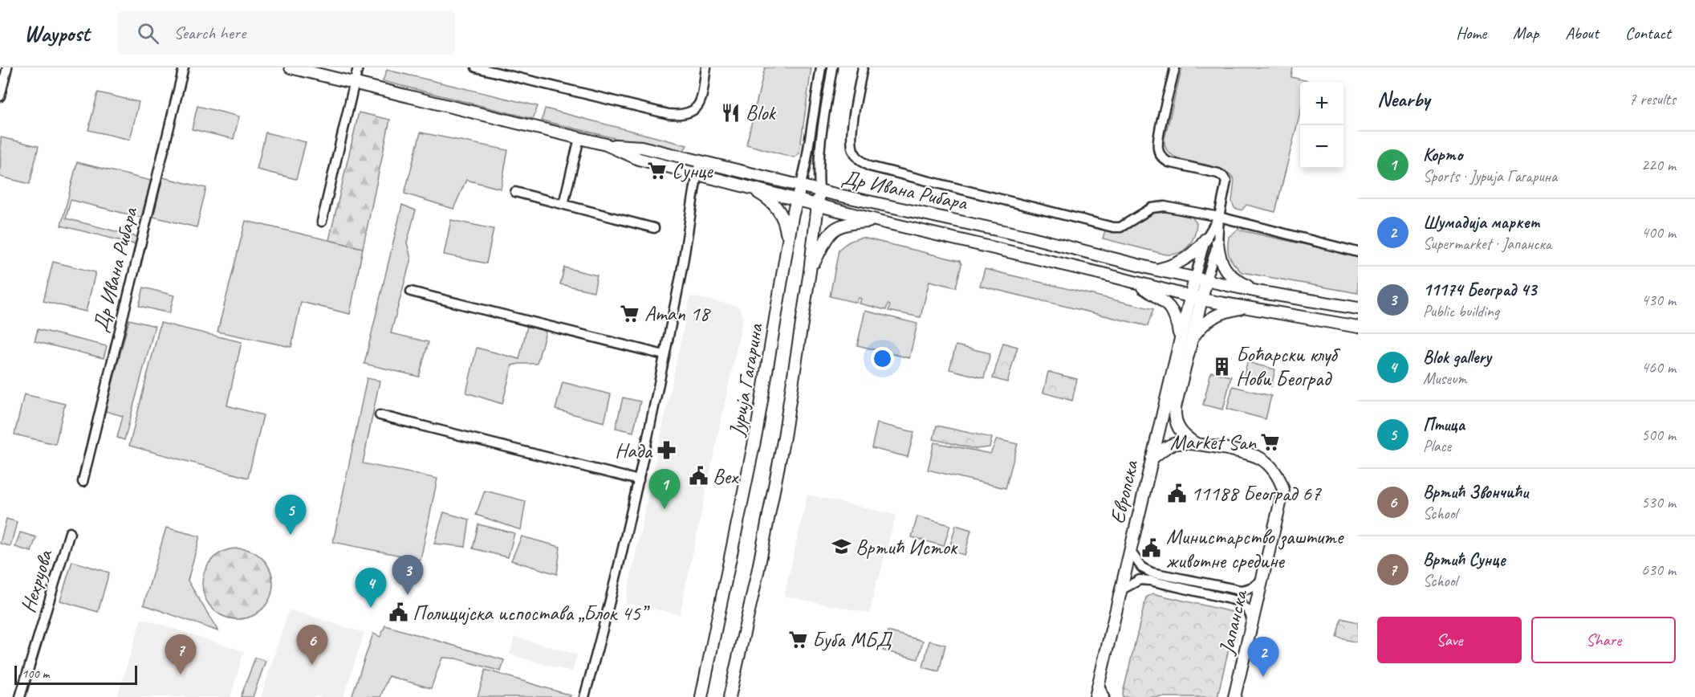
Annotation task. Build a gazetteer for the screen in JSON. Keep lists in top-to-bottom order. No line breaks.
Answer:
{"streets":{"main road":["Др Ивана Рибара","Јурија Гагарина","Европска","Јапанска"],"street":["Нехруова"]},"crossings":[["Др Ивана Рибара","Јурија Гагарина"],["Др Ивана Рибара","Европска"],["Европска","Јапанска"]],"places":{"restaurant":["Blok"],"supermarket":["Сунце","Aman 18","Market San","Буба МБД"],"building":["Боћарски клуб Нови Београд"],"pharmacy":["Нада"],"public building":["Bex","11188 Београд 67","Министарство заштите животне средине","Полицијска испостава „Блок 45”"],"school or university":["Вртић Исток"]},"scale_bar":"100 m","page":{"header":"Waypost","search":"Search here","nav":["Home","Map","About","Contact"],"heading":["Nearby","7 results"],"map_buttons":["+","−"],"list":[{"mark":"1","name":"Корто","note":"Sports · Јурија Гагарина","value":"220 m"},{"mark":"2","name":"Шумадија маркет","note":"Supermarket · Јапанска","value":"400 m"},{"mark":"3","name":"11174 Београд 43","note":"Public building","value":"430 m"},{"mark":"4","name":"Blok gallery","note":"Museum","value":"460 m"},{"mark":"5","name":"Птица","note":"Place","value":"500 m"},{"mark":"6","name":"Вртић Звончићи","note":"School","value":"530 m"},{"mark":"7","name":"Вртић Сунце","note":"School","value":"630 m"}],"pins":["1","5","3","4","6","7","2"],"buttons":["Save","Share"],"scale":"100 m"}}
